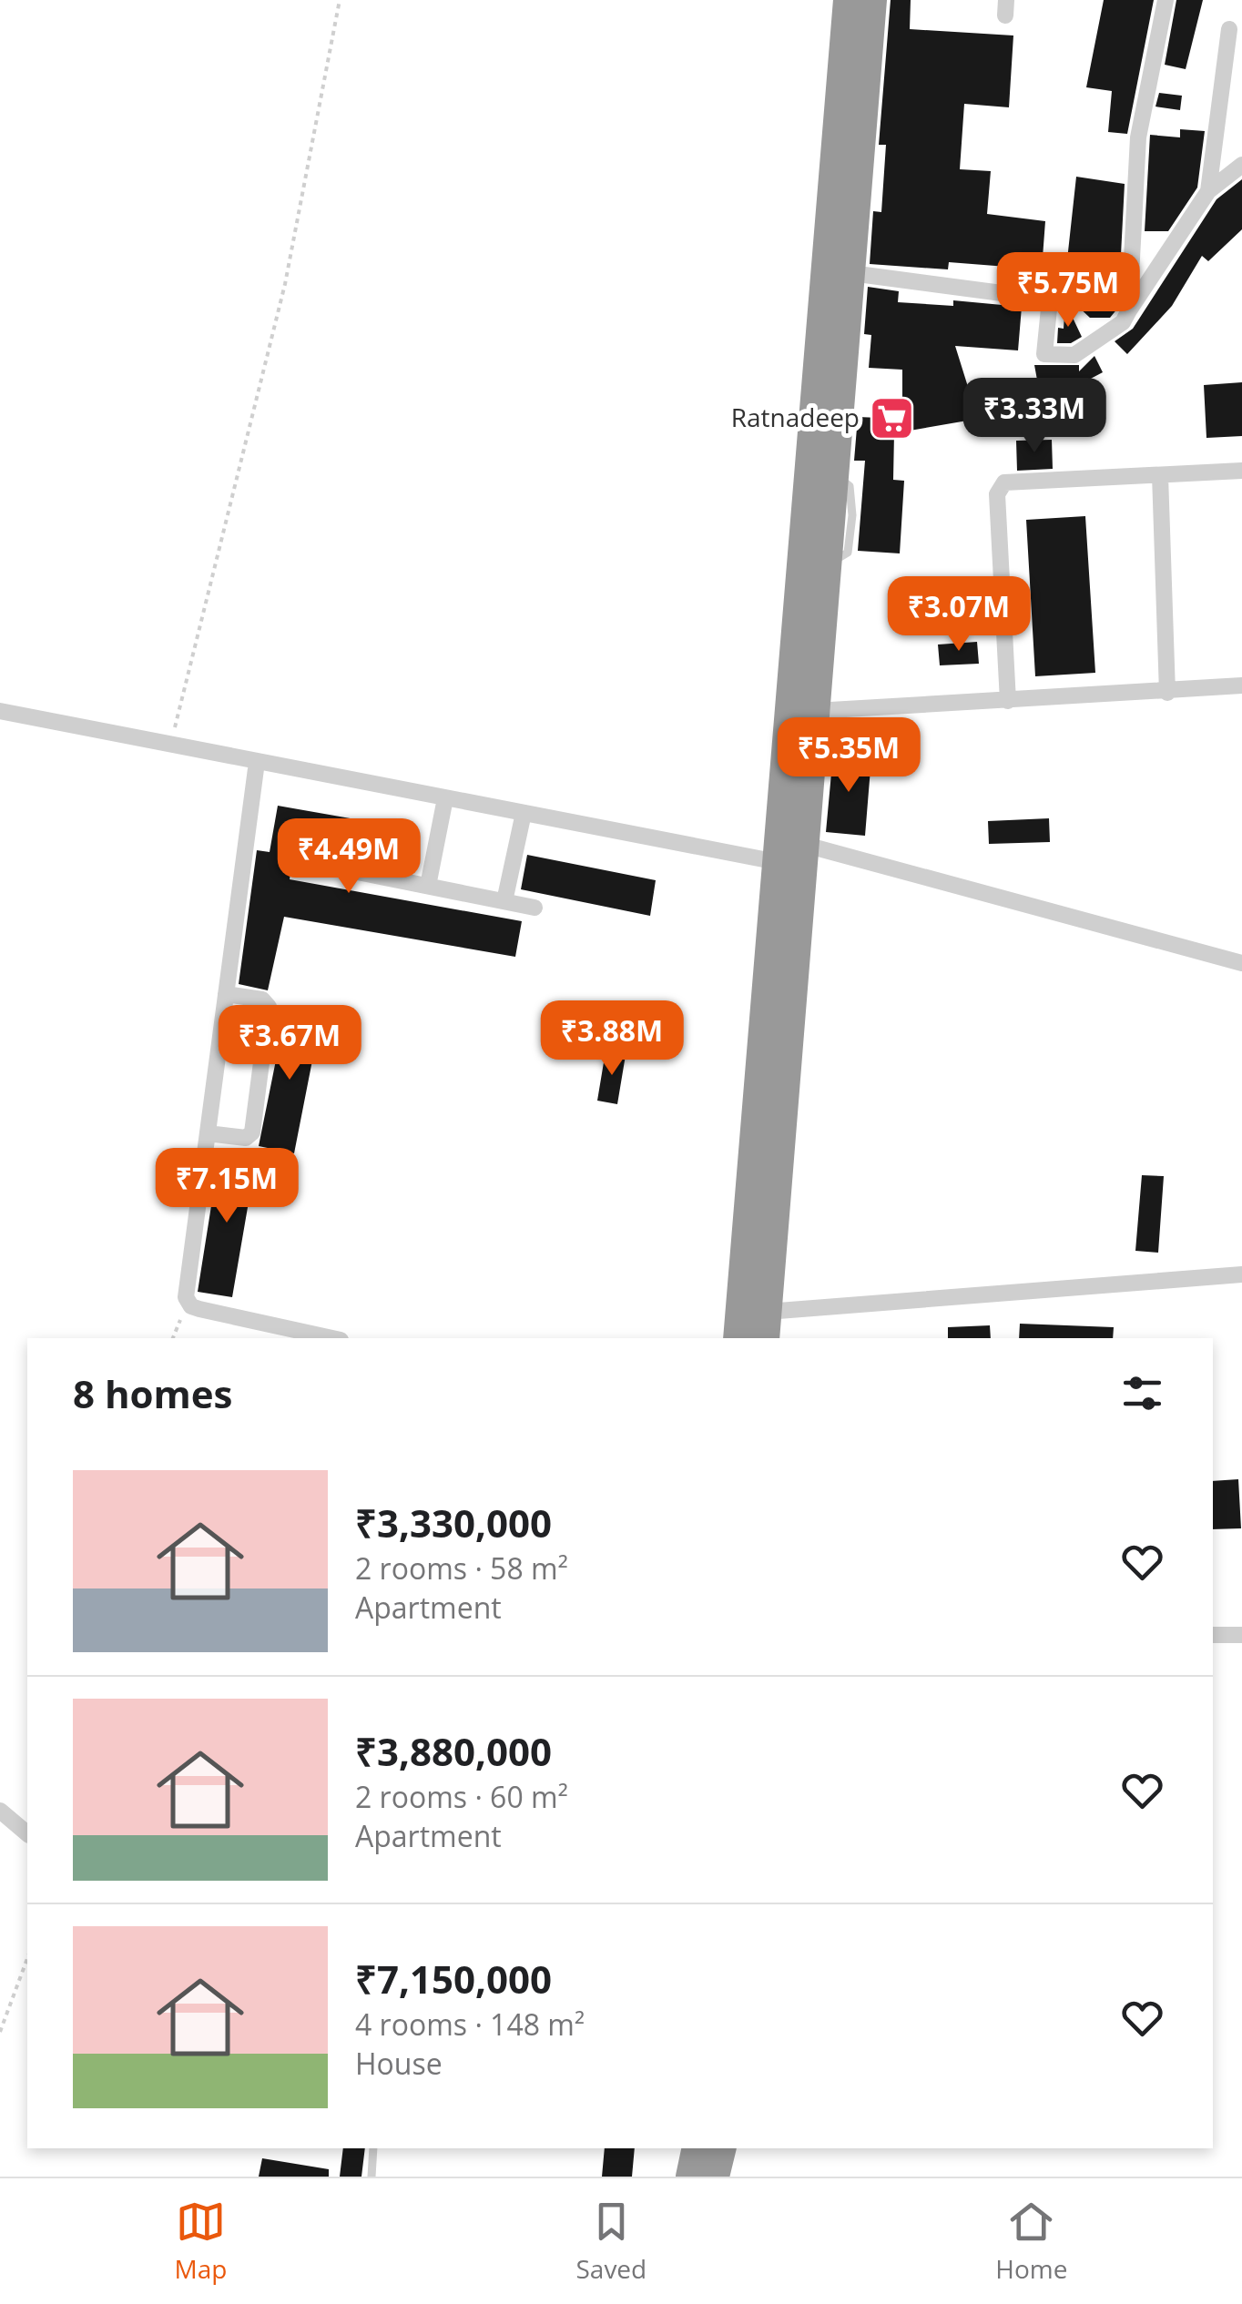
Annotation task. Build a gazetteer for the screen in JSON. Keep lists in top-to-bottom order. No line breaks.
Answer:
{"places":{"supermarket":["Ratnadeep"]},"page":{"price":["₹5.75M","₹3.33M","₹3.07M","₹5.35M","₹4.49M","₹3.88M","₹3.67M","₹7.15M"],"heading":"8 homes","list":[{"name":"₹3,330,000","note":"2 rooms · 58 m² · Apartment"},{"name":"₹3,880,000","note":"2 rooms · 60 m² · Apartment"},{"name":"₹7,150,000","note":"4 rooms · 148 m² · House"}],"tabs":["Map","Saved","Home"]}}
